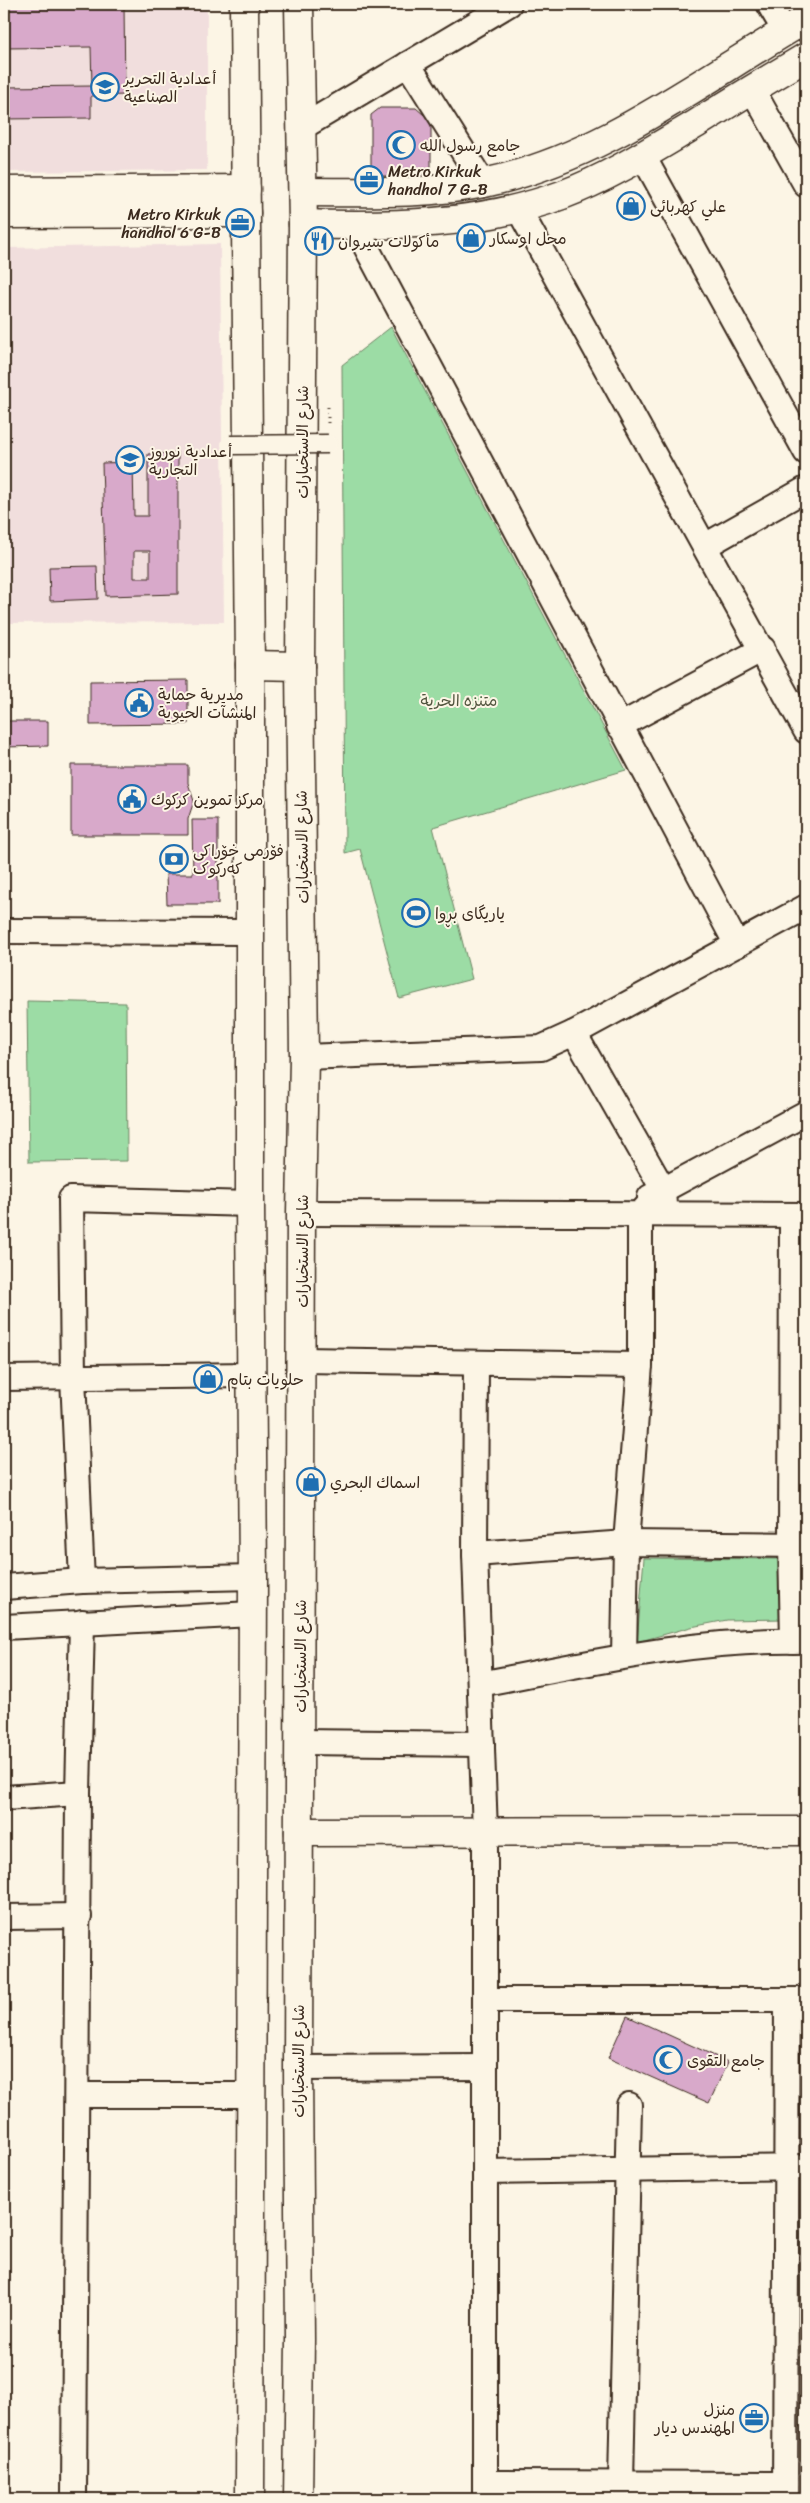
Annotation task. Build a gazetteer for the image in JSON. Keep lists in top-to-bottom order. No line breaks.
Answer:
{"streets":{"main road":["شارع الاستخبارات"]},"parks":["متنزه الحرية"],"places":{"school or university":["أعدادية التحرير الصناعية","أعدادية نوروز التجارية"],"mosque":["جامع رسول الله","جامع التقوى"],"office":["Metro Kirkuk handhol 7 G-B","Metro Kirkuk handhol 6 G-B","منزل المهندس ديار"],"shop":["علي كهربائى","محل اوسكار","حلويات بتام","اسماك البحري"],"restaurant":["مأكولات سيروان"],"public building":["مديرية حماية المنشآت الحيوية","مركز تموين كركوك"],"bank":["فۆرمی خۆراکی کەرکوک"],"sports":["یاریگای بڕوا"]}}
